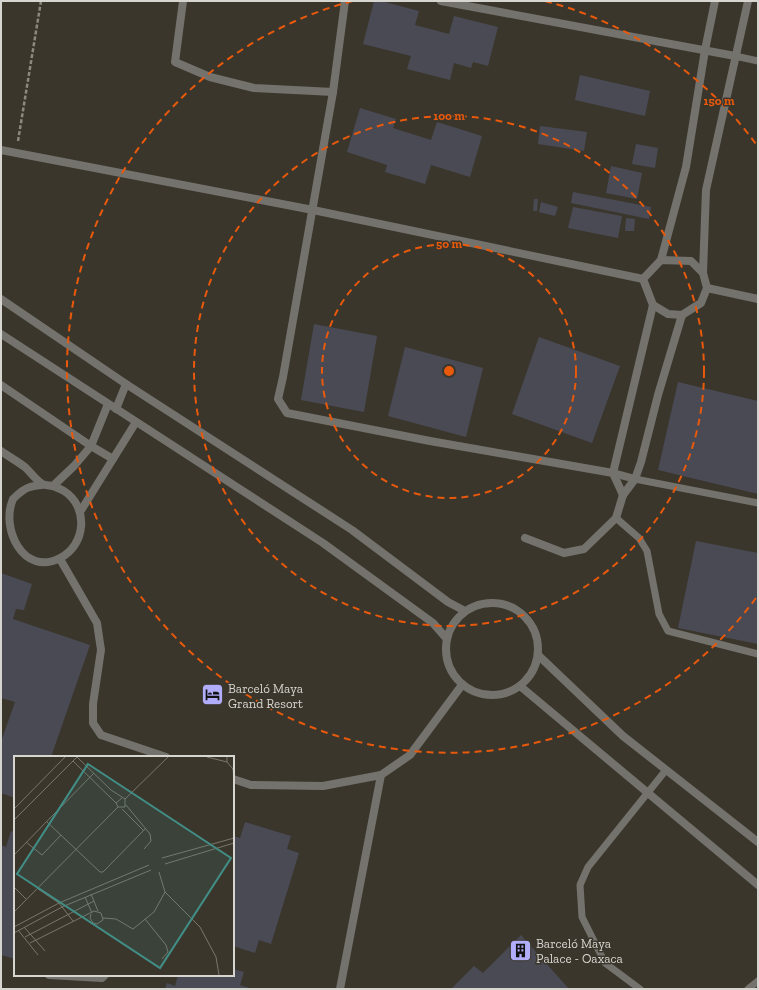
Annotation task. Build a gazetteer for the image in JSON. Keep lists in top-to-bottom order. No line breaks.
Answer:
{"places":{"hotel":["Barceló Maya Grand Resort"],"building":["Barceló Maya Palace - Oaxaca"]},"rings":["150 m","100 m","50 m"]}
